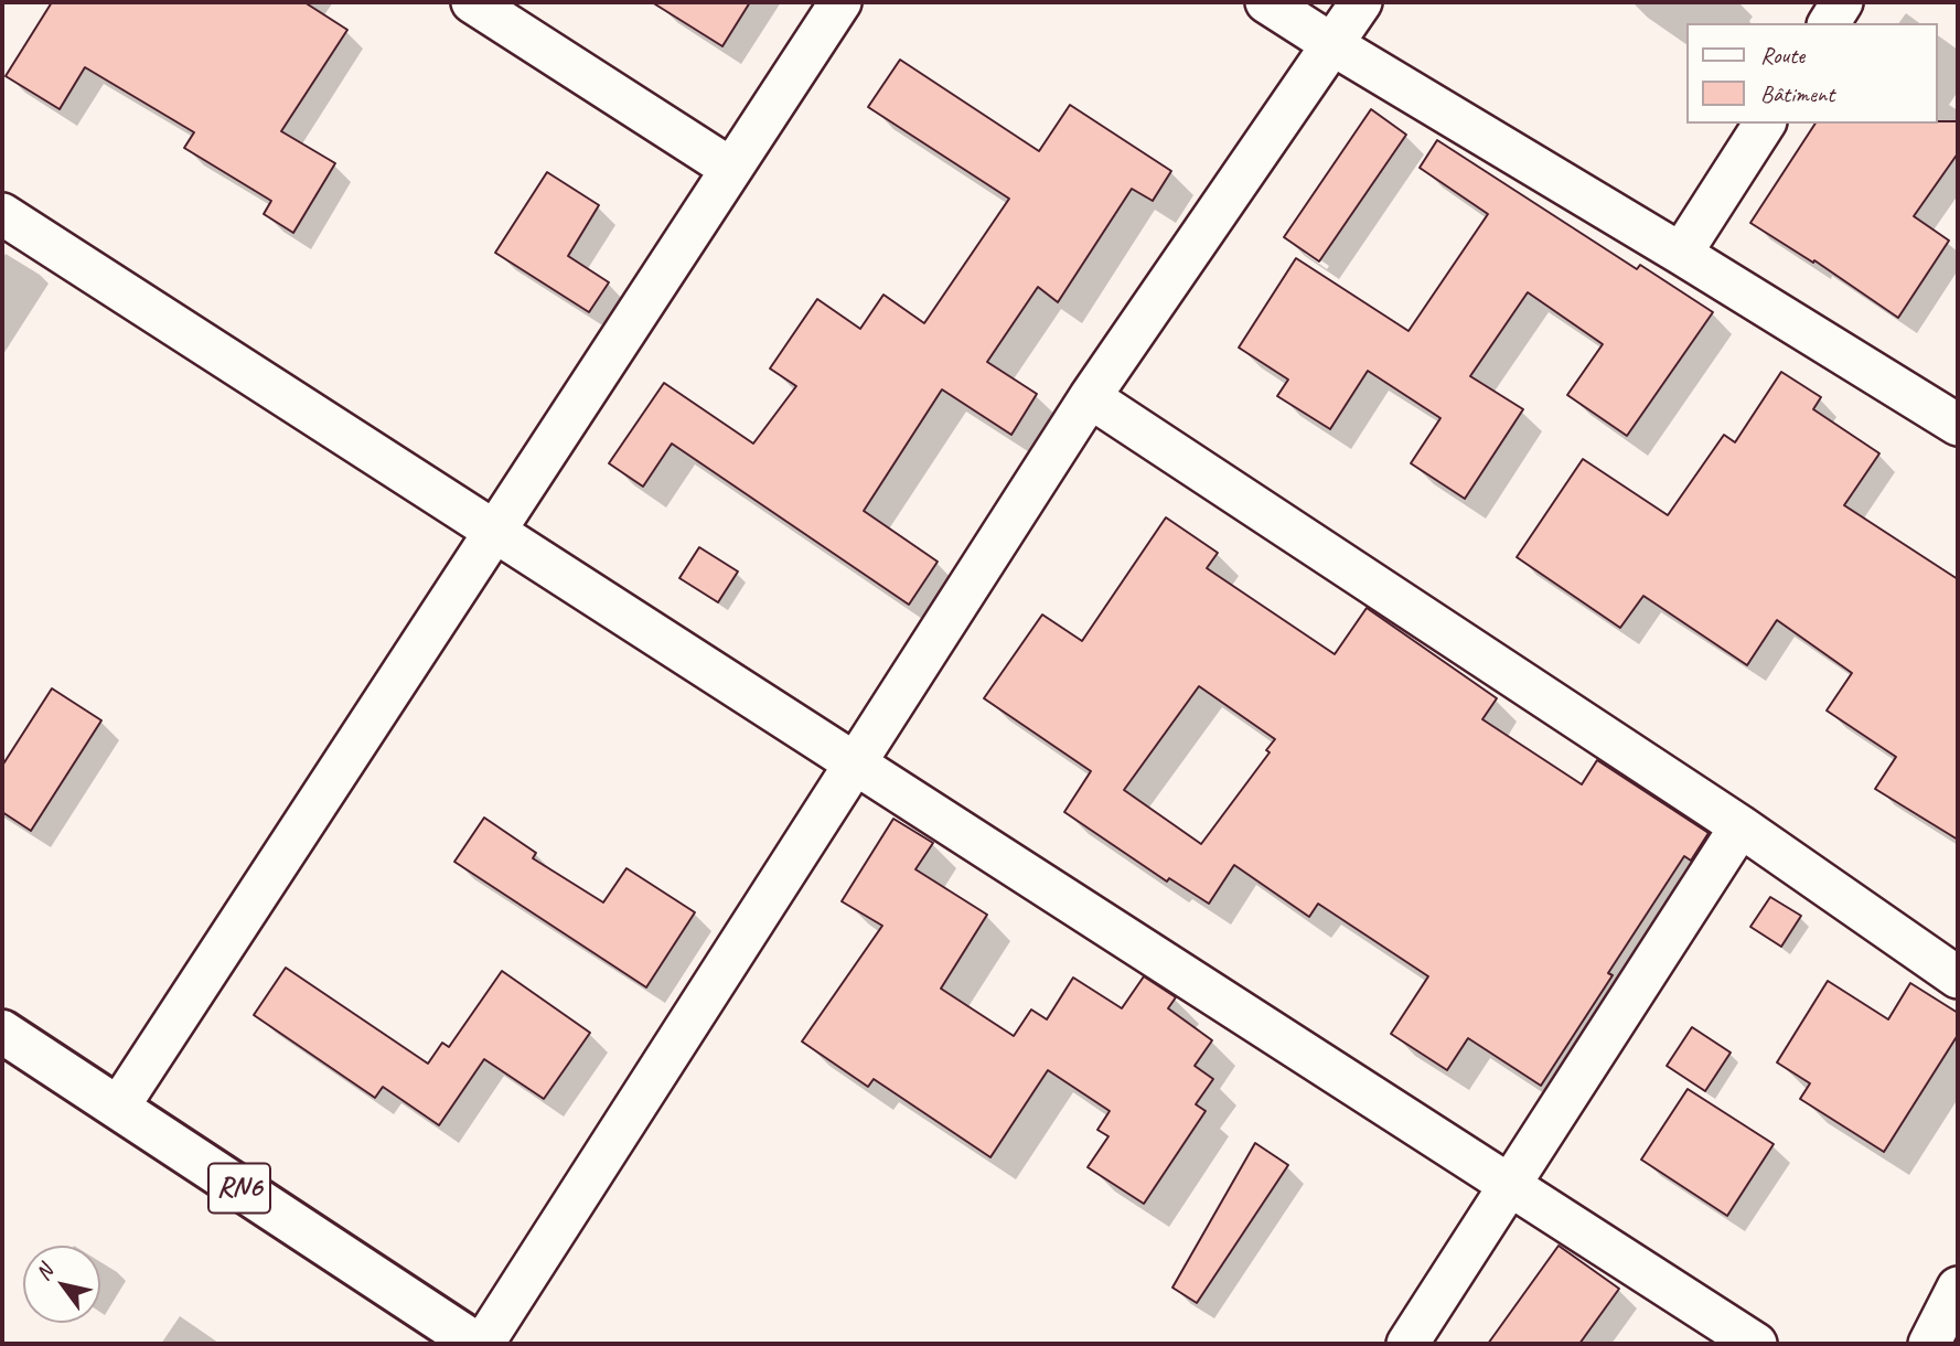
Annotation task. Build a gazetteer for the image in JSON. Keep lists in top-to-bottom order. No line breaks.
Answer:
{"streets":{"main road":["RN6"]},"legend":["Route","Bâtiment"],"north":"top left"}
